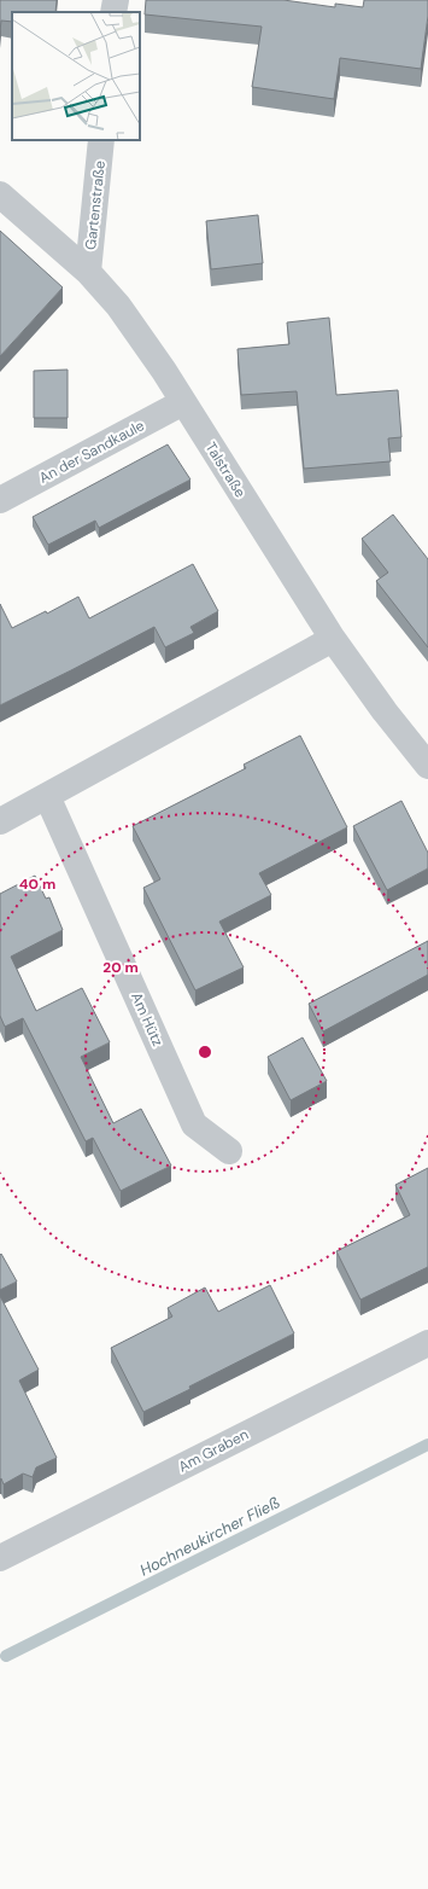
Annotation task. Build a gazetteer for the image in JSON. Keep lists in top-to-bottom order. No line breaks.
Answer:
{"streets":{"street":["Gartenstraße","An der Sandkaule","Talstraße","Am Hütz","Am Graben"]},"crossings":[["Gartenstraße","Talstraße"],["An der Sandkaule","Talstraße"]],"water":["Hochneukircher Fließ"],"rings":["40 m","20 m"]}
